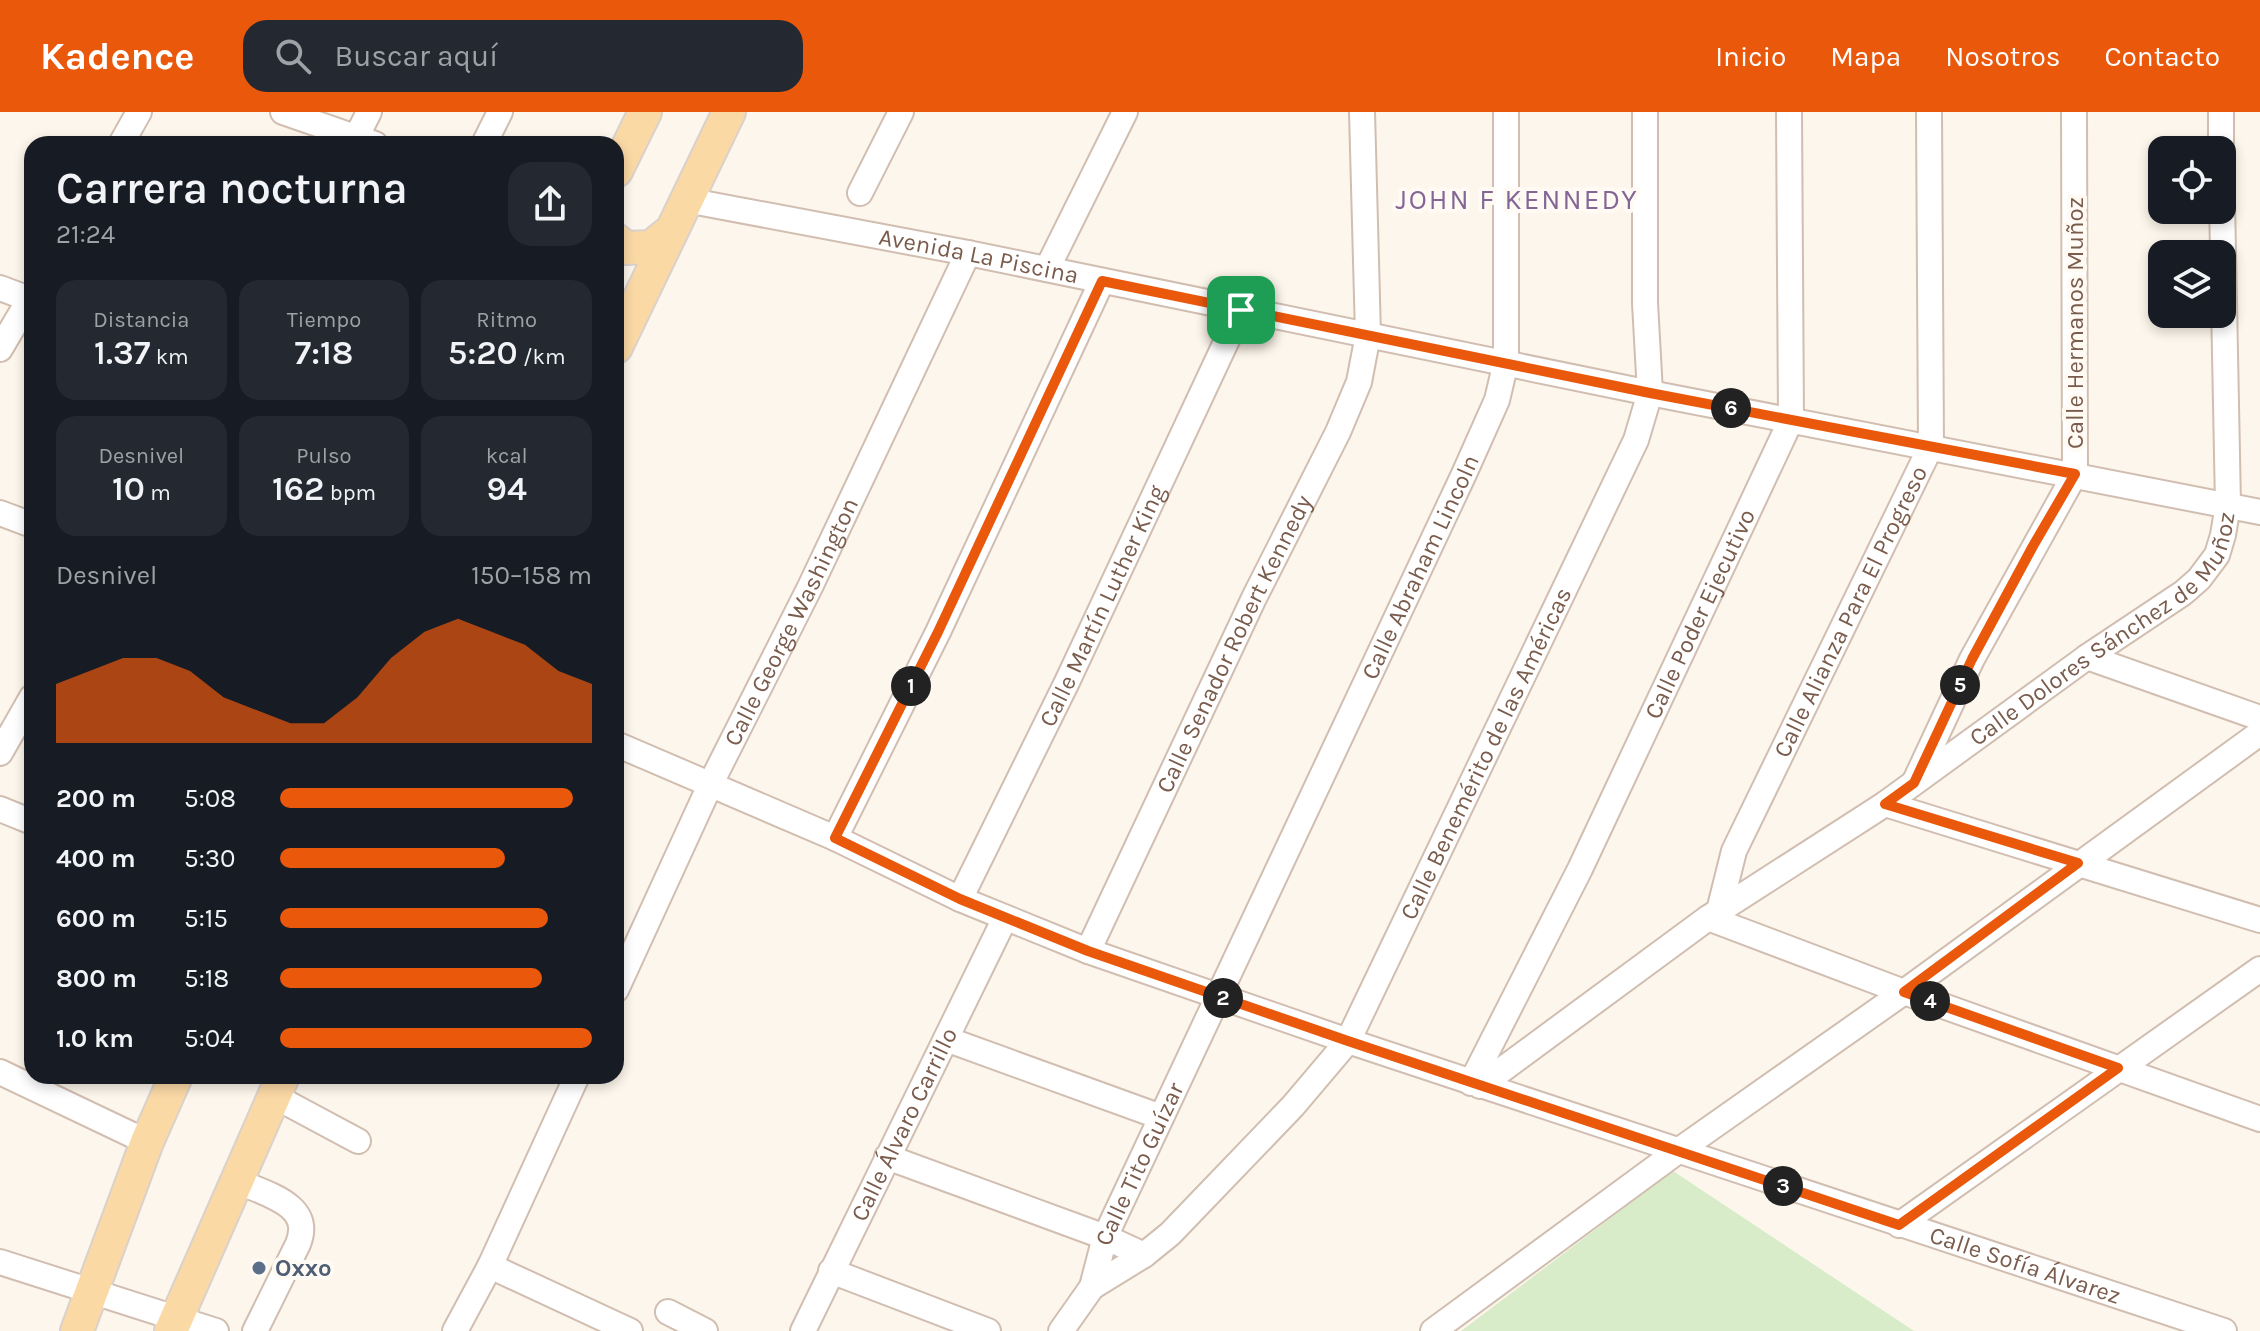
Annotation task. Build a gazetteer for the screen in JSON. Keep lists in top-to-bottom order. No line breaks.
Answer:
{"streets":{"street":["Avenida La Piscina","Calle Hermanos Muñoz","Calle Abraham Lincoln","Calle Martín Luther King","Calle Alianza Para El Progreso","Calle Poder Ejecutivo","Calle George Washington","Calle Dolores Sánchez de Muñoz","Calle Senador Robert Kennedy","Calle Benemérito de las Américas","Calle Álvaro Carrillo","Calle Tito Guízar","Calle Sofía Álvarez"]},"crossings":[["Avenida La Piscina","Calle Hermanos Muñoz"],["Avenida La Piscina","Calle Abraham Lincoln"],["Avenida La Piscina","Calle Martín Luther King"],["Avenida La Piscina","Calle Alianza Para El Progreso"],["Avenida La Piscina","Calle Poder Ejecutivo"],["Avenida La Piscina","Calle George Washington"],["Avenida La Piscina","Calle Dolores Sánchez de Muñoz"],["Avenida La Piscina","Calle Senador Robert Kennedy"],["Avenida La Piscina","Calle Benemérito de las Américas"],["Calle Hermanos Muñoz","Calle Dolores Sánchez de Muñoz"],["Calle Abraham Lincoln","Calle Tito Guízar"],["Calle Abraham Lincoln","Calle Sofía Álvarez"],["Calle Martín Luther King","Calle Sofía Álvarez"],["Calle Alianza Para El Progreso","Calle Dolores Sánchez de Muñoz"],["Calle Poder Ejecutivo","Calle Dolores Sánchez de Muñoz"],["Calle Poder Ejecutivo","Calle Sofía Álvarez"],["Calle George Washington","Calle Sofía Álvarez"],["Calle Dolores Sánchez de Muñoz","Calle Sofía Álvarez"],["Calle Senador Robert Kennedy","Calle Sofía Álvarez"],["Calle Benemérito de las Américas","Calle Tito Guízar"],["Calle Benemérito de las Américas","Calle Sofía Álvarez"],["Calle Álvaro Carrillo","Calle Sofía Álvarez"],["Calle Tito Guízar","Calle Sofía Álvarez"]],"districts":["JOHN F KENNEDY"],"places":["Oxxo"],"page":{"header":"Kadence","search":"Buscar aquí","nav":["Inicio","Mapa","Nosotros","Contacto"],"heading":["Carrera nocturna","21:24"],"stats":[["Distancia","1.37 km"],["Tiempo","7:18"],["Ritmo","5:20 /km"],["Desnivel","10 m"],["Pulso","162 bpm"],["kcal","94"]],"pins":["6","5","1","2","4","3"],"chart":["Desnivel","150–158 m"],"list":[{"name":"200 m","note":"5:08"},{"name":"400 m","note":"5:30"},{"name":"600 m","note":"5:15"},{"name":"800 m","note":"5:18"},{"name":"1.0 km","note":"5:04"}]}}
